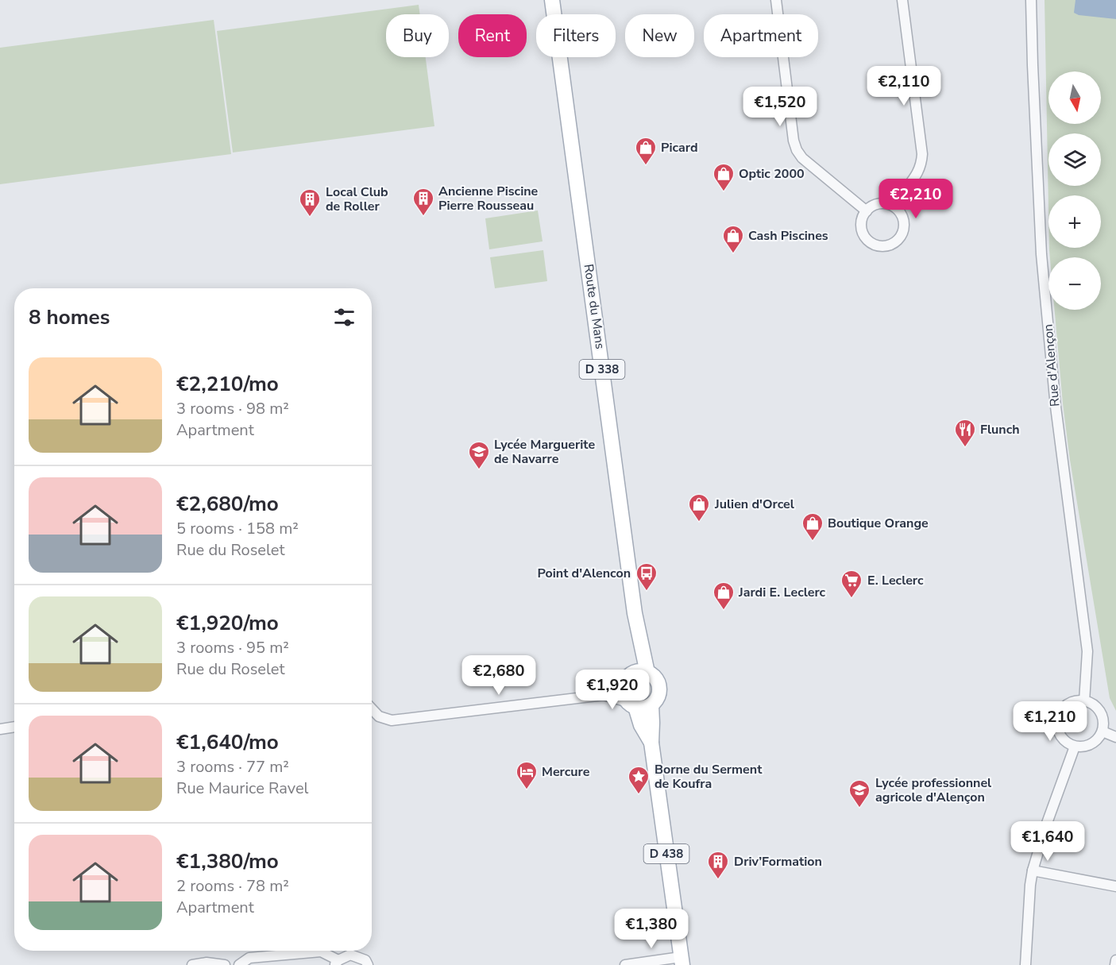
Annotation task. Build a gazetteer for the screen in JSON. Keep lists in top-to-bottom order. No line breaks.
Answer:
{"streets":{"main road":["Route du Mans","D 338","D 438"],"street":["Rue d'Alençon"]},"crossings":[["Route du Mans","D 438"]],"places":{"shop":["Picard","Optic 2000","Cash Piscines","Julien d'Orcel","Boutique Orange","Jardi E. Leclerc"],"building":["Ancienne Piscine Pierre Rousseau","Local Club de Roller","Driv’Formation"],"restaurant":["Flunch"],"school or university":["Lycée Marguerite de Navarre","Lycée professionnel agricole d'Alençon"],"bus stop":["Point d'Alencon"],"supermarket":["E. Leclerc"],"hotel":["Mercure"],"place":["Borne du Serment de Koufra"]},"north":"bottom","page":{"chip":["Buy","Rent","Filters","New","Apartment"],"price":["€2,110","€1,520","€2,210","€2,680","€1,920","€1,210","€1,640","€1,380"],"map_buttons":["+","−"],"heading":"8 homes","list":[{"name":"€2,210/mo","note":"3 rooms · 98 m² · Apartment"},{"name":"€2,680/mo","note":"5 rooms · 158 m² · Rue du Roselet"},{"name":"€1,920/mo","note":"3 rooms · 95 m² · Rue du Roselet"},{"name":"€1,640/mo","note":"3 rooms · 77 m² · Rue Maurice Ravel"},{"name":"€1,380/mo","note":"2 rooms · 78 m² · Apartment"}]}}
